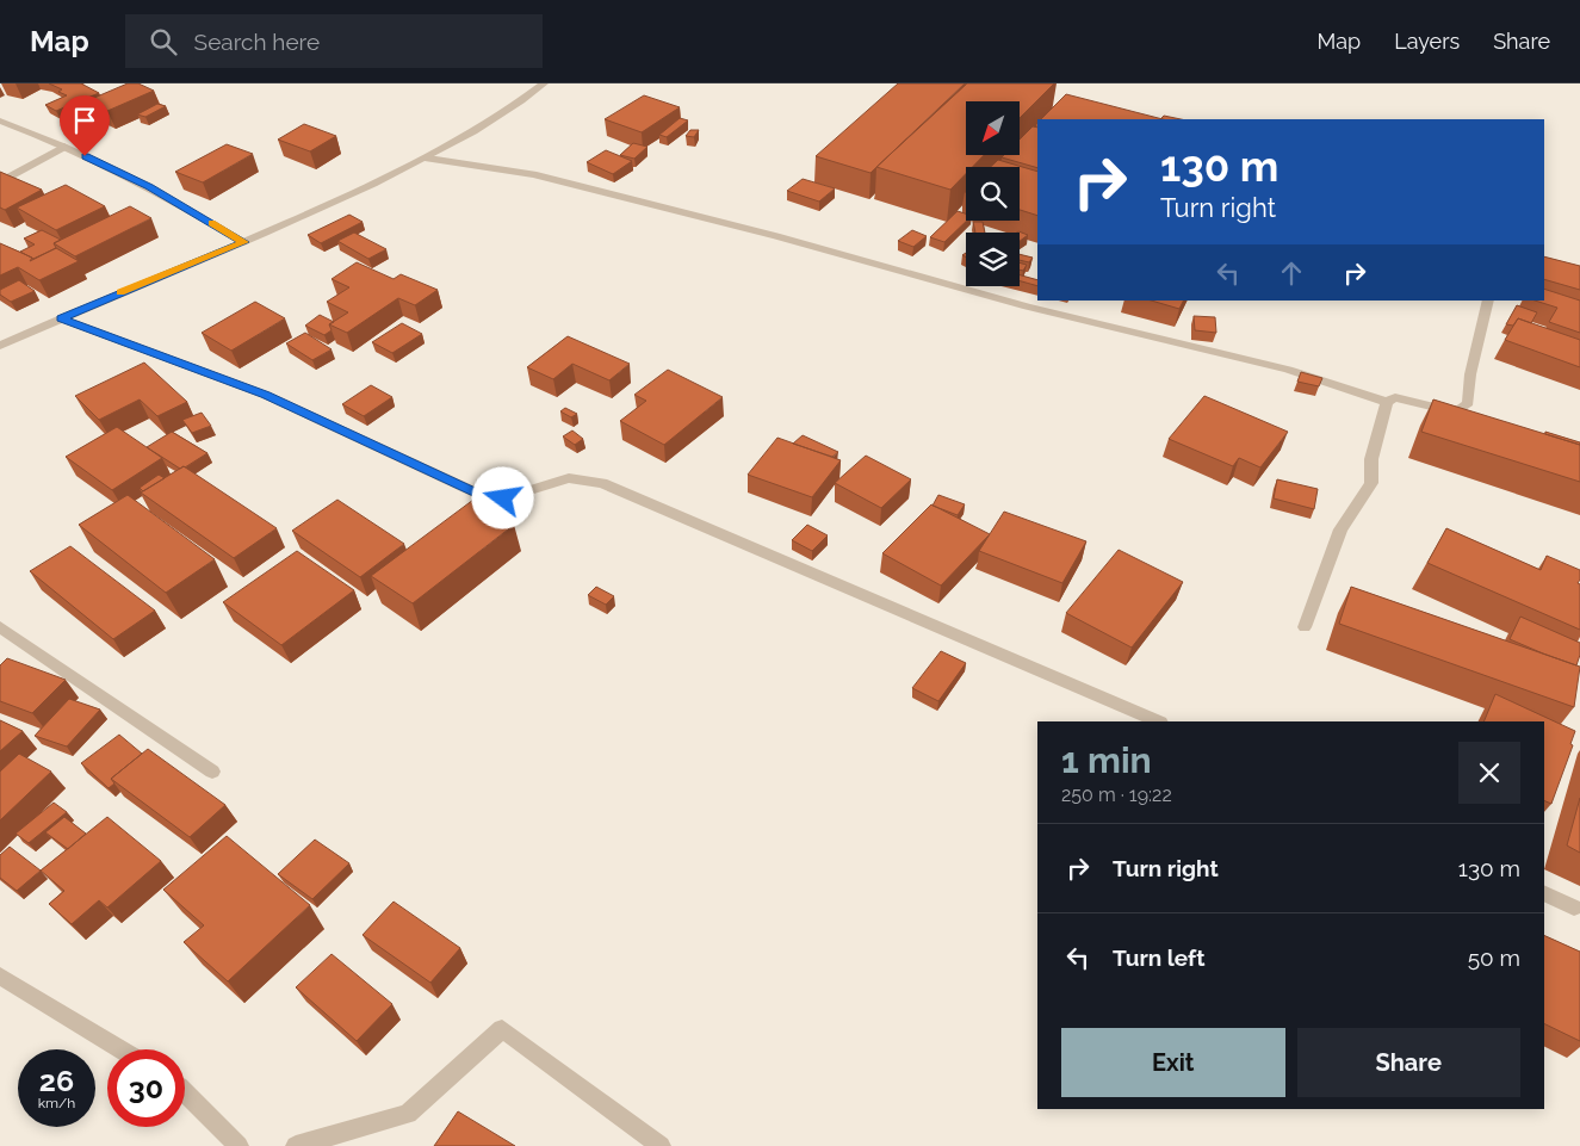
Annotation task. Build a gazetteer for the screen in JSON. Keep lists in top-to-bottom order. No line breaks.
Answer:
{"north":"bottom left","page":{"header":"Map","search":"Search here","nav":["Map","Layers","Share"],"turn":["130 m","Turn right"],"heading":["1 min","250 m · 19:22"],"list":[{"name":"Turn right","value":"130 m"},{"name":"Turn left","value":"50 m"}],"buttons":["Exit","Share"],"speed":"26 km/h","limit":"30"}}
